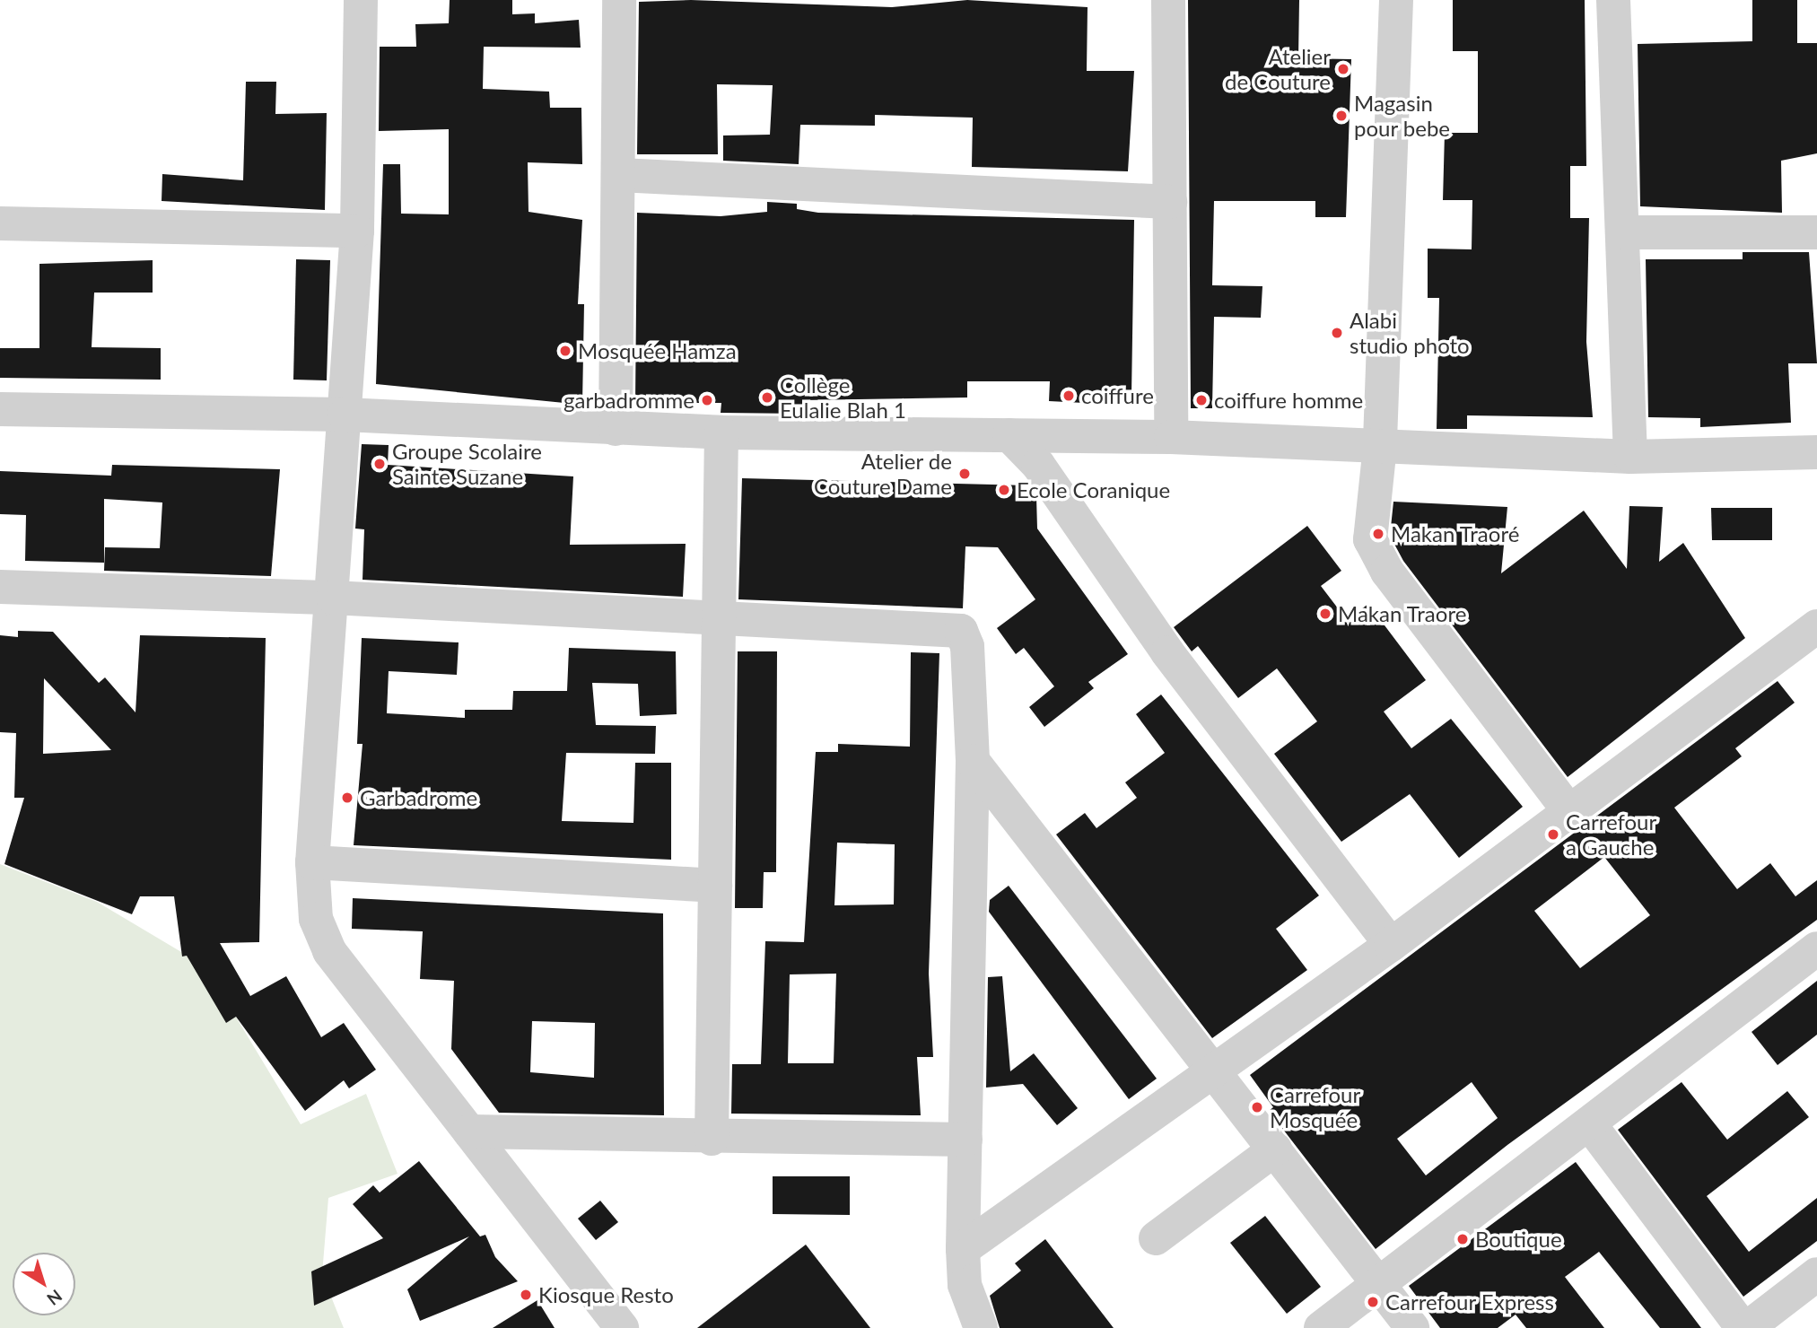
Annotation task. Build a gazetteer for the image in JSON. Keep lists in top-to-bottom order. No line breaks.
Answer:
{"places":["Atelier de Couture","Magasin pour bebe","Alabi studio photo","Mosquée Hamza","coiffure","Collège Eulalie Blah 1","garbadromme","coiffure homme","Groupe Scolaire Sainte Suzane","Atelier de Couture Dame","Ecole Coranique","Makan Traoré","Makan Traore","Garbadrome","Carrefour a Gauche","Carrefour Mosquée","Boutique","Kiosque Resto","Carrefour Express"],"north":"bottom right"}
